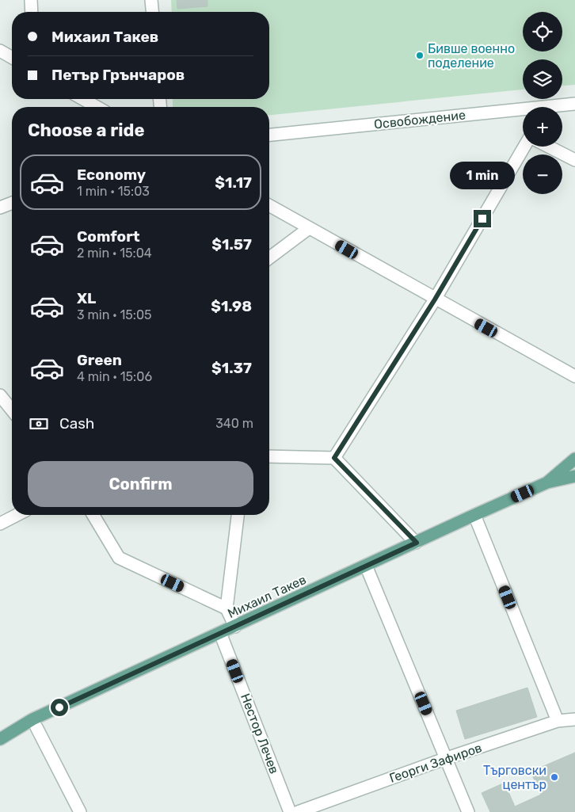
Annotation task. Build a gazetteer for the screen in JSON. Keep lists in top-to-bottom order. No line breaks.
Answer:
{"streets":{"main road":["Михаил Такев"],"street":["Освобождение","Нестор Лечев","Георги Зафиров"]},"crossings":[["Михаил Такев","Нестор Лечев"]],"places":["Бивше военно поделение","Търговски център"],"page":{"map_buttons":["+","−"],"banner":["Михаил Такев","Петър Грънчаров"],"heading":"Choose a ride","list":[{"name":"Economy","note":"1 min · 15:03","value":"$1.17"},{"name":"Comfort","note":"2 min · 15:04","value":"$1.57"},{"name":"XL","note":"3 min · 15:05","value":"$1.98"},{"name":"Green","note":"4 min · 15:06","value":"$1.37"}],"bubble":"1 min","pay":["Cash","340 m"],"buttons":"Confirm"}}
